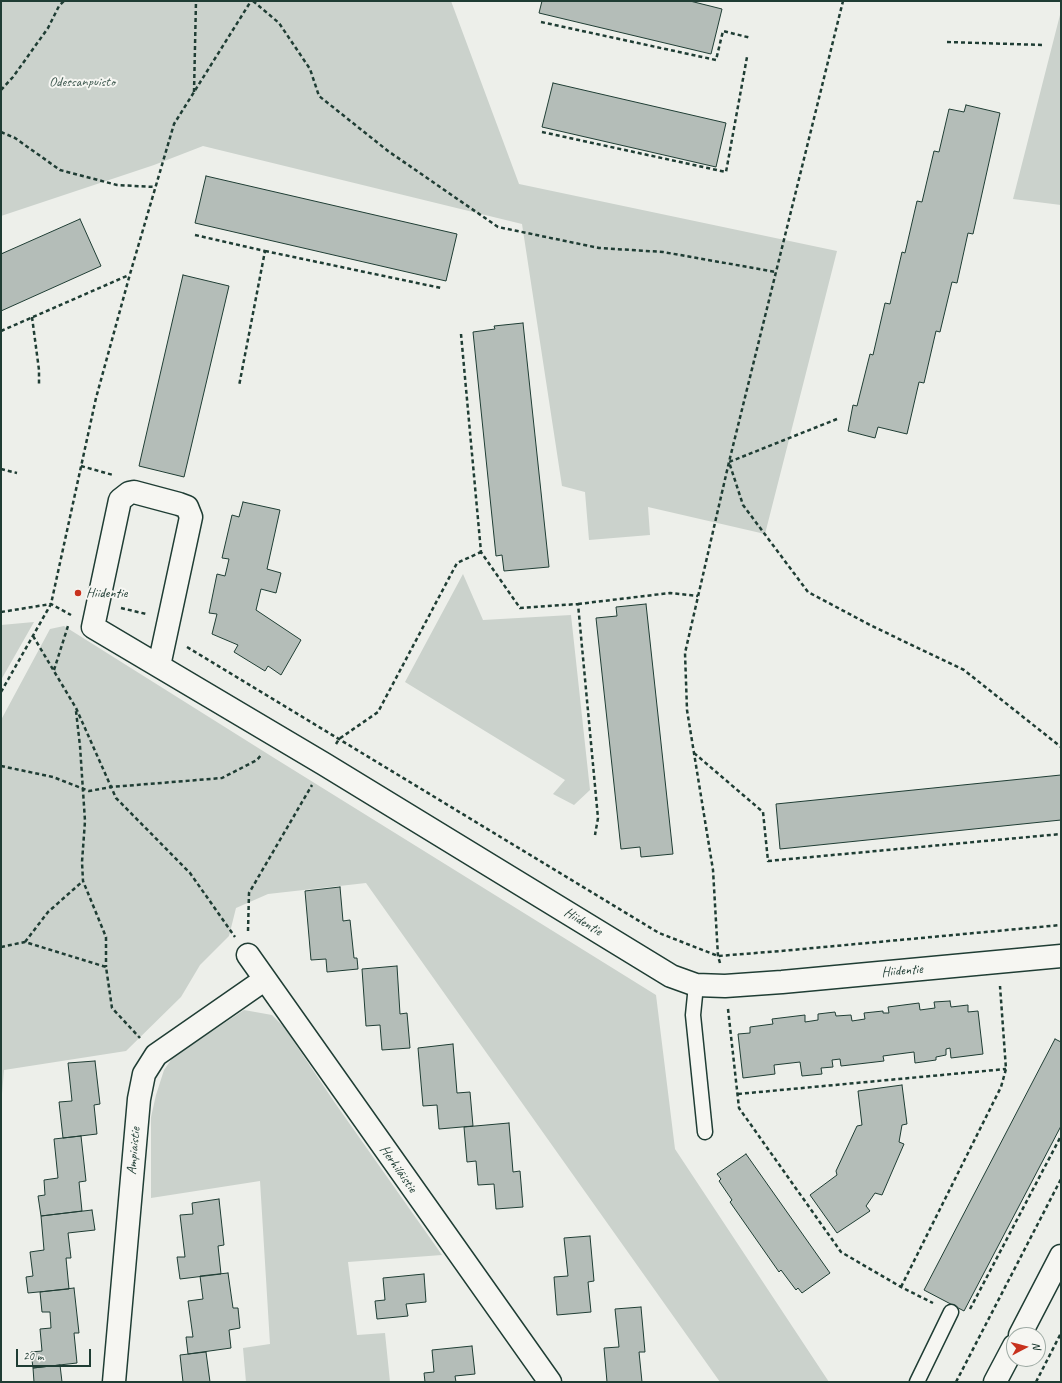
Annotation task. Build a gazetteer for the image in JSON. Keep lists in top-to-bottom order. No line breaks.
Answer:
{"streets":{"street":["Hiidentie","Ampiaistie","Herhiläistie"]},"crossings":[["Ampiaistie","Herhiläistie"]],"parks":["Odessanpuisto"],"places":["Hiidentie"],"scale_bar":"20 m","north":"right"}
